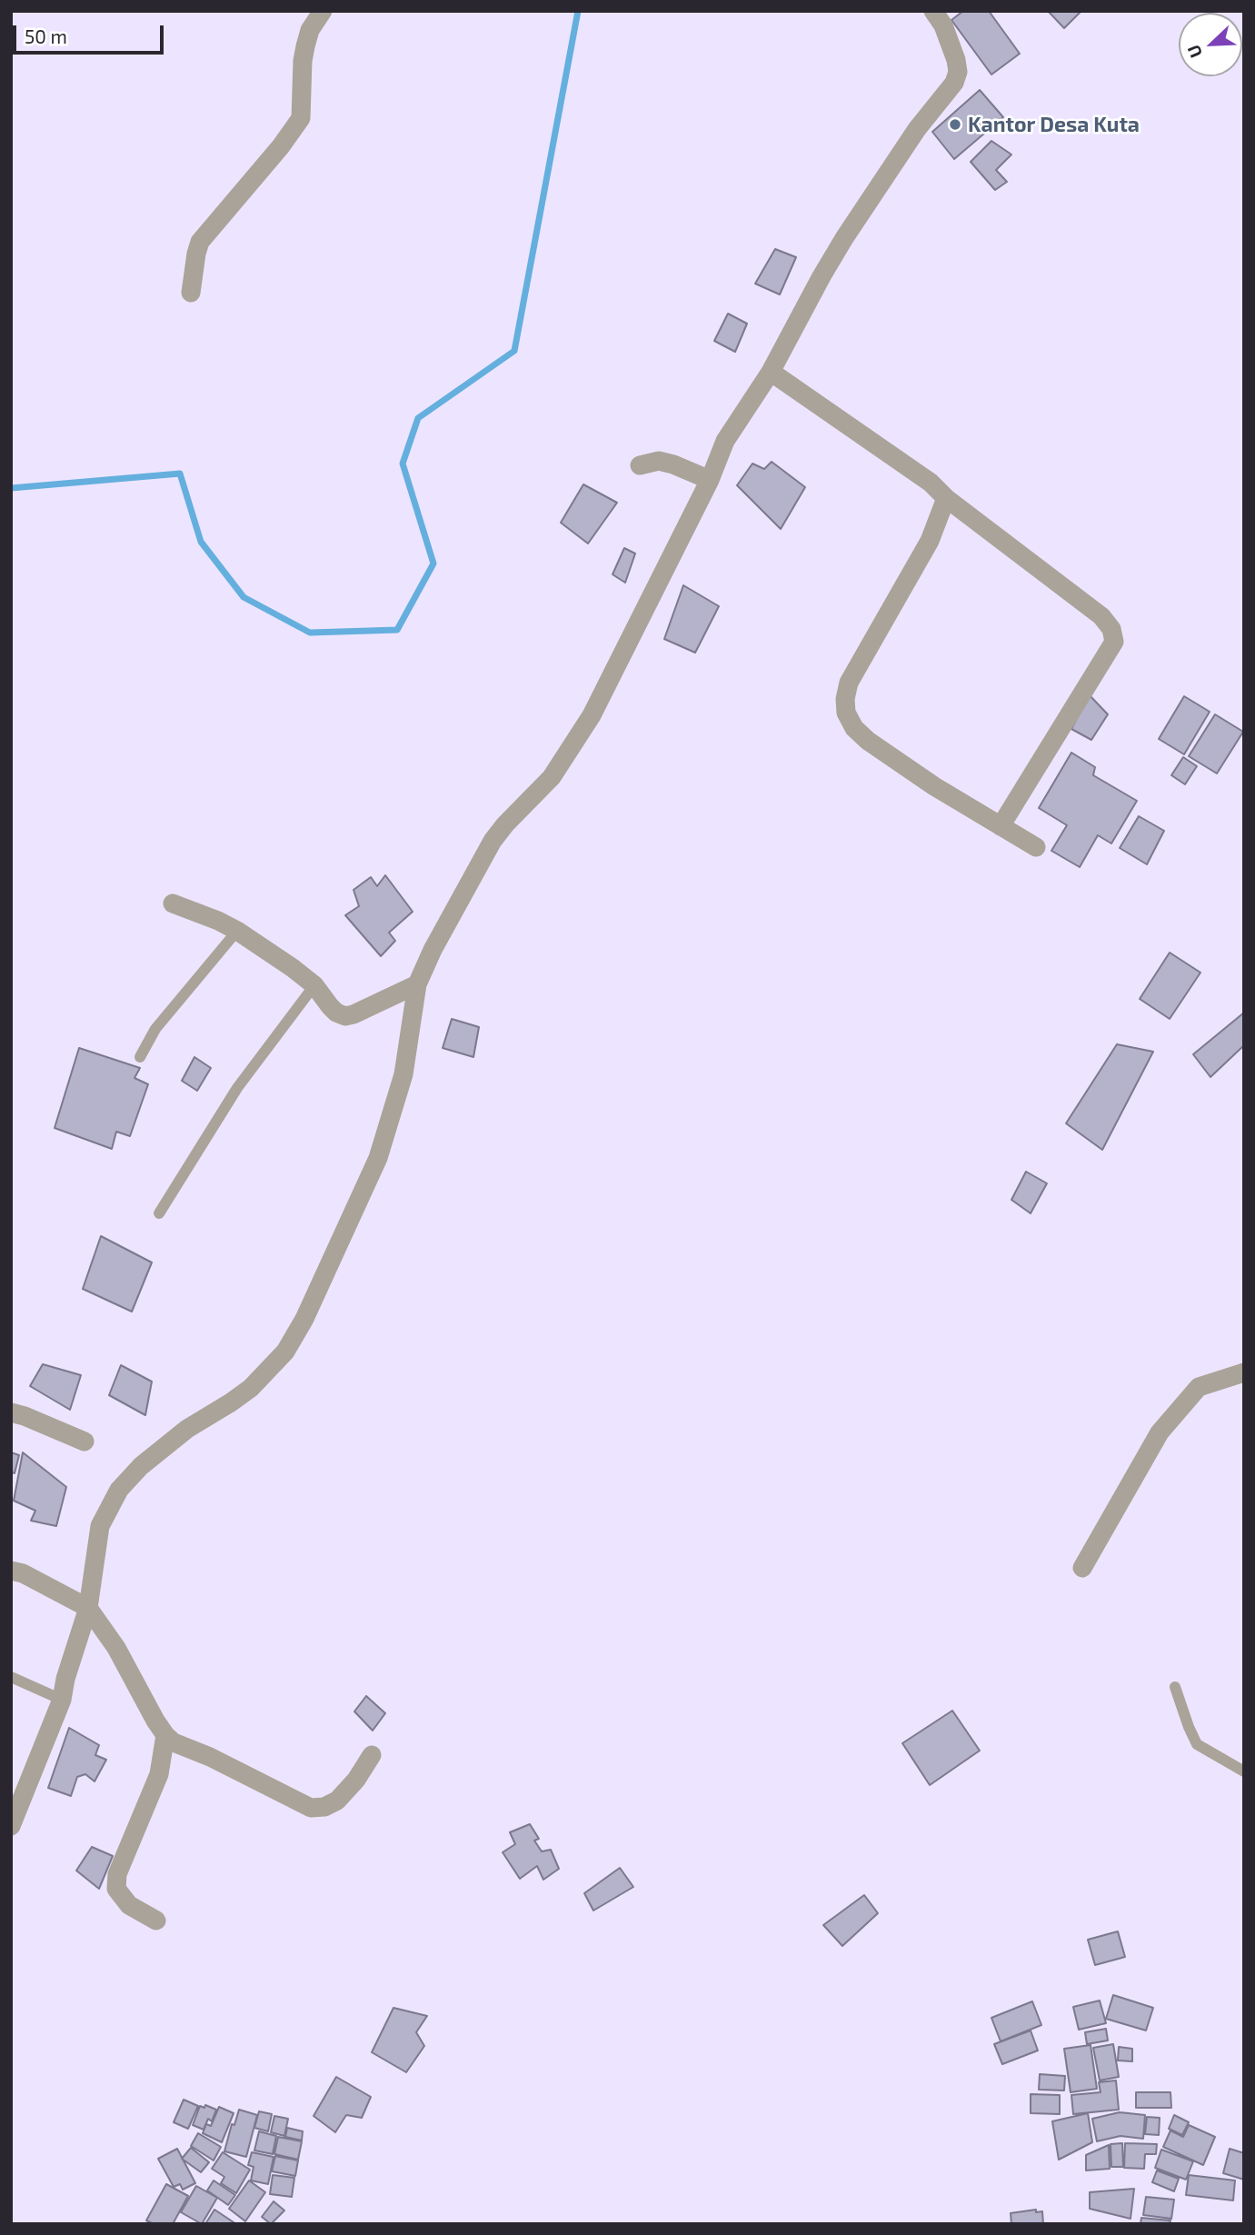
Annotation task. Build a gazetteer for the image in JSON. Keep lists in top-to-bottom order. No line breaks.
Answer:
{"places":["Kantor Desa Kuta"],"scale_bar":"50 m","north":"bottom left"}
